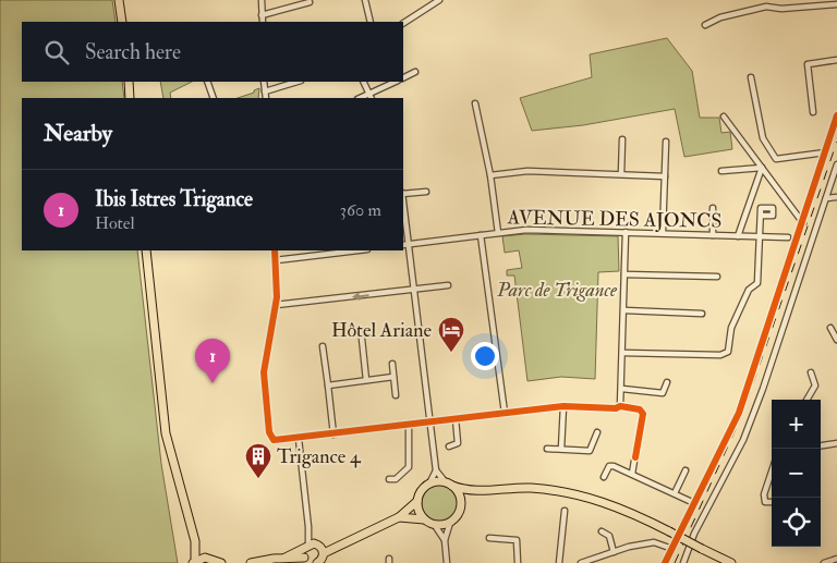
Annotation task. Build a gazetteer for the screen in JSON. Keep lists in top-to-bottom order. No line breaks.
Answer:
{"streets":{"street":["AVENUE DES AJONCS"]},"parks":["Parc de Trigance"],"places":{"hotel":["Hôtel Ariane"],"building":["Trigance 4"]},"page":{"search":"Search here","heading":"Nearby","list":[{"mark":"1","name":"Ibis Istres Trigance","note":"Hotel","value":"360 m"}],"pins":"1","map_buttons":["+","−"]}}
